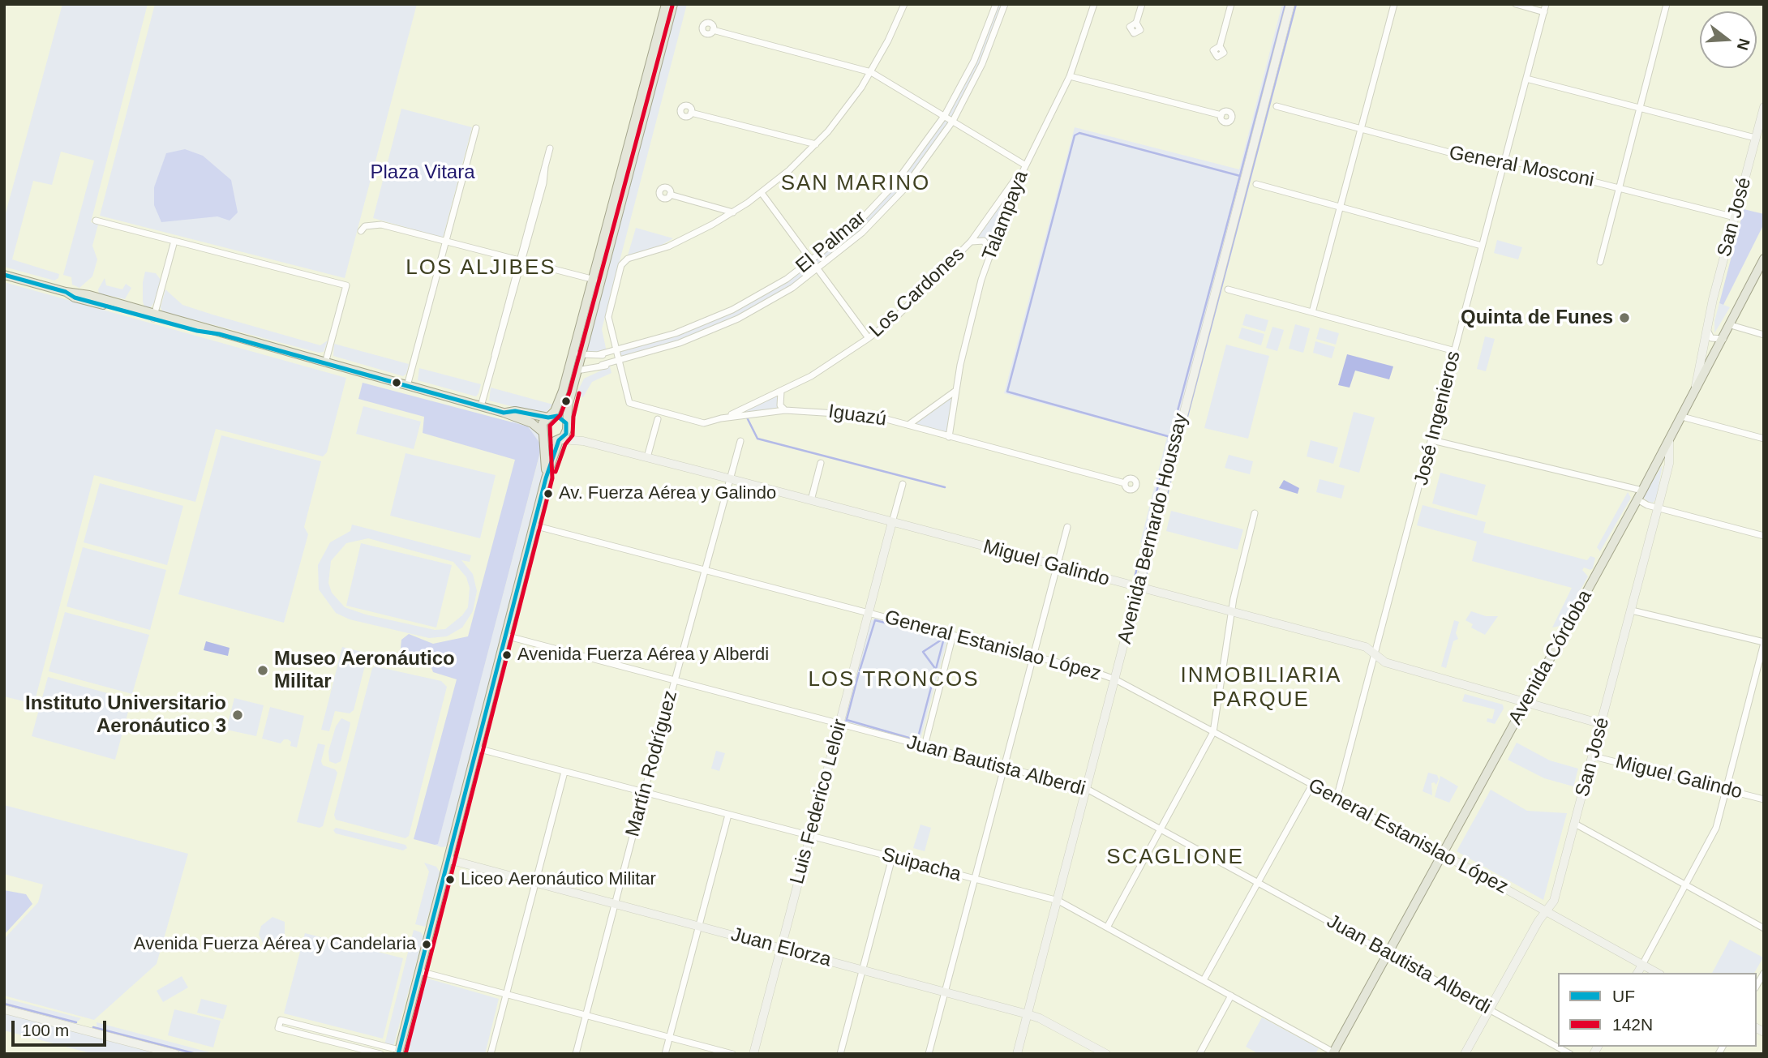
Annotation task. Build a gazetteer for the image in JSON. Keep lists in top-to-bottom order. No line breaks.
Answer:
{"streets":{"main road":["Avenida Córdoba"],"street":["General Mosconi","Talampaya","San José","El Palmar","Los Cardones","Iguazú","José Ingenieros","Avenida Bernardo Houssay","Miguel Galindo","General Estanislao López","Martín Rodríguez","Juan Bautista Alberdi","Luis Federico Leloir","Suipacha","Juan Elorza"]},"crossings":[["General Mosconi","San José"],["General Mosconi","José Ingenieros"],["Talampaya","Los Cardones"],["Talampaya","Iguazú"],["San José","Miguel Galindo"],["San José","General Estanislao López"],["San José","Avenida Córdoba"],["San José","Juan Bautista Alberdi"],["El Palmar","Iguazú"],["Los Cardones","Iguazú"],["José Ingenieros","Miguel Galindo"],["José Ingenieros","General Estanislao López"],["Avenida Bernardo Houssay","Miguel Galindo"],["Avenida Bernardo Houssay","General Estanislao López"],["Avenida Bernardo Houssay","Juan Bautista Alberdi"],["Avenida Bernardo Houssay","Suipacha"],["Avenida Bernardo Houssay","Juan Elorza"],["Miguel Galindo","Avenida Córdoba"],["Miguel Galindo","Martín Rodríguez"],["Miguel Galindo","Luis Federico Leloir"],["General Estanislao López","Avenida Córdoba"],["General Estanislao López","Martín Rodríguez"],["General Estanislao López","Luis Federico Leloir"],["Avenida Córdoba","Juan Bautista Alberdi"],["Avenida Córdoba","Suipacha"],["Martín Rodríguez","Juan Bautista Alberdi"],["Martín Rodríguez","Suipacha"],["Martín Rodríguez","Juan Elorza"],["Juan Bautista Alberdi","Luis Federico Leloir"],["Luis Federico Leloir","Suipacha"],["Luis Federico Leloir","Juan Elorza"]],"districts":["SAN MARINO","LOS ALJIBES","INMOBILIARIA PARQUE","LOS TRONCOS","SCAGLIONE"],"parks":["Plaza Vitara"],"places":["Quinta de Funes","Av. Fuerza Aérea y Galindo","Avenida Fuerza Aérea y Alberdi","Museo Aeronáutico Militar","Instituto Universitario Aeronáutico 3","Liceo Aeronáutico Militar","Avenida Fuerza Aérea y Candelaria"],"lines":["transit line 142N","transit line UF"],"legend":["UF","142N"],"scale_bar":"100 m","north":"right"}
